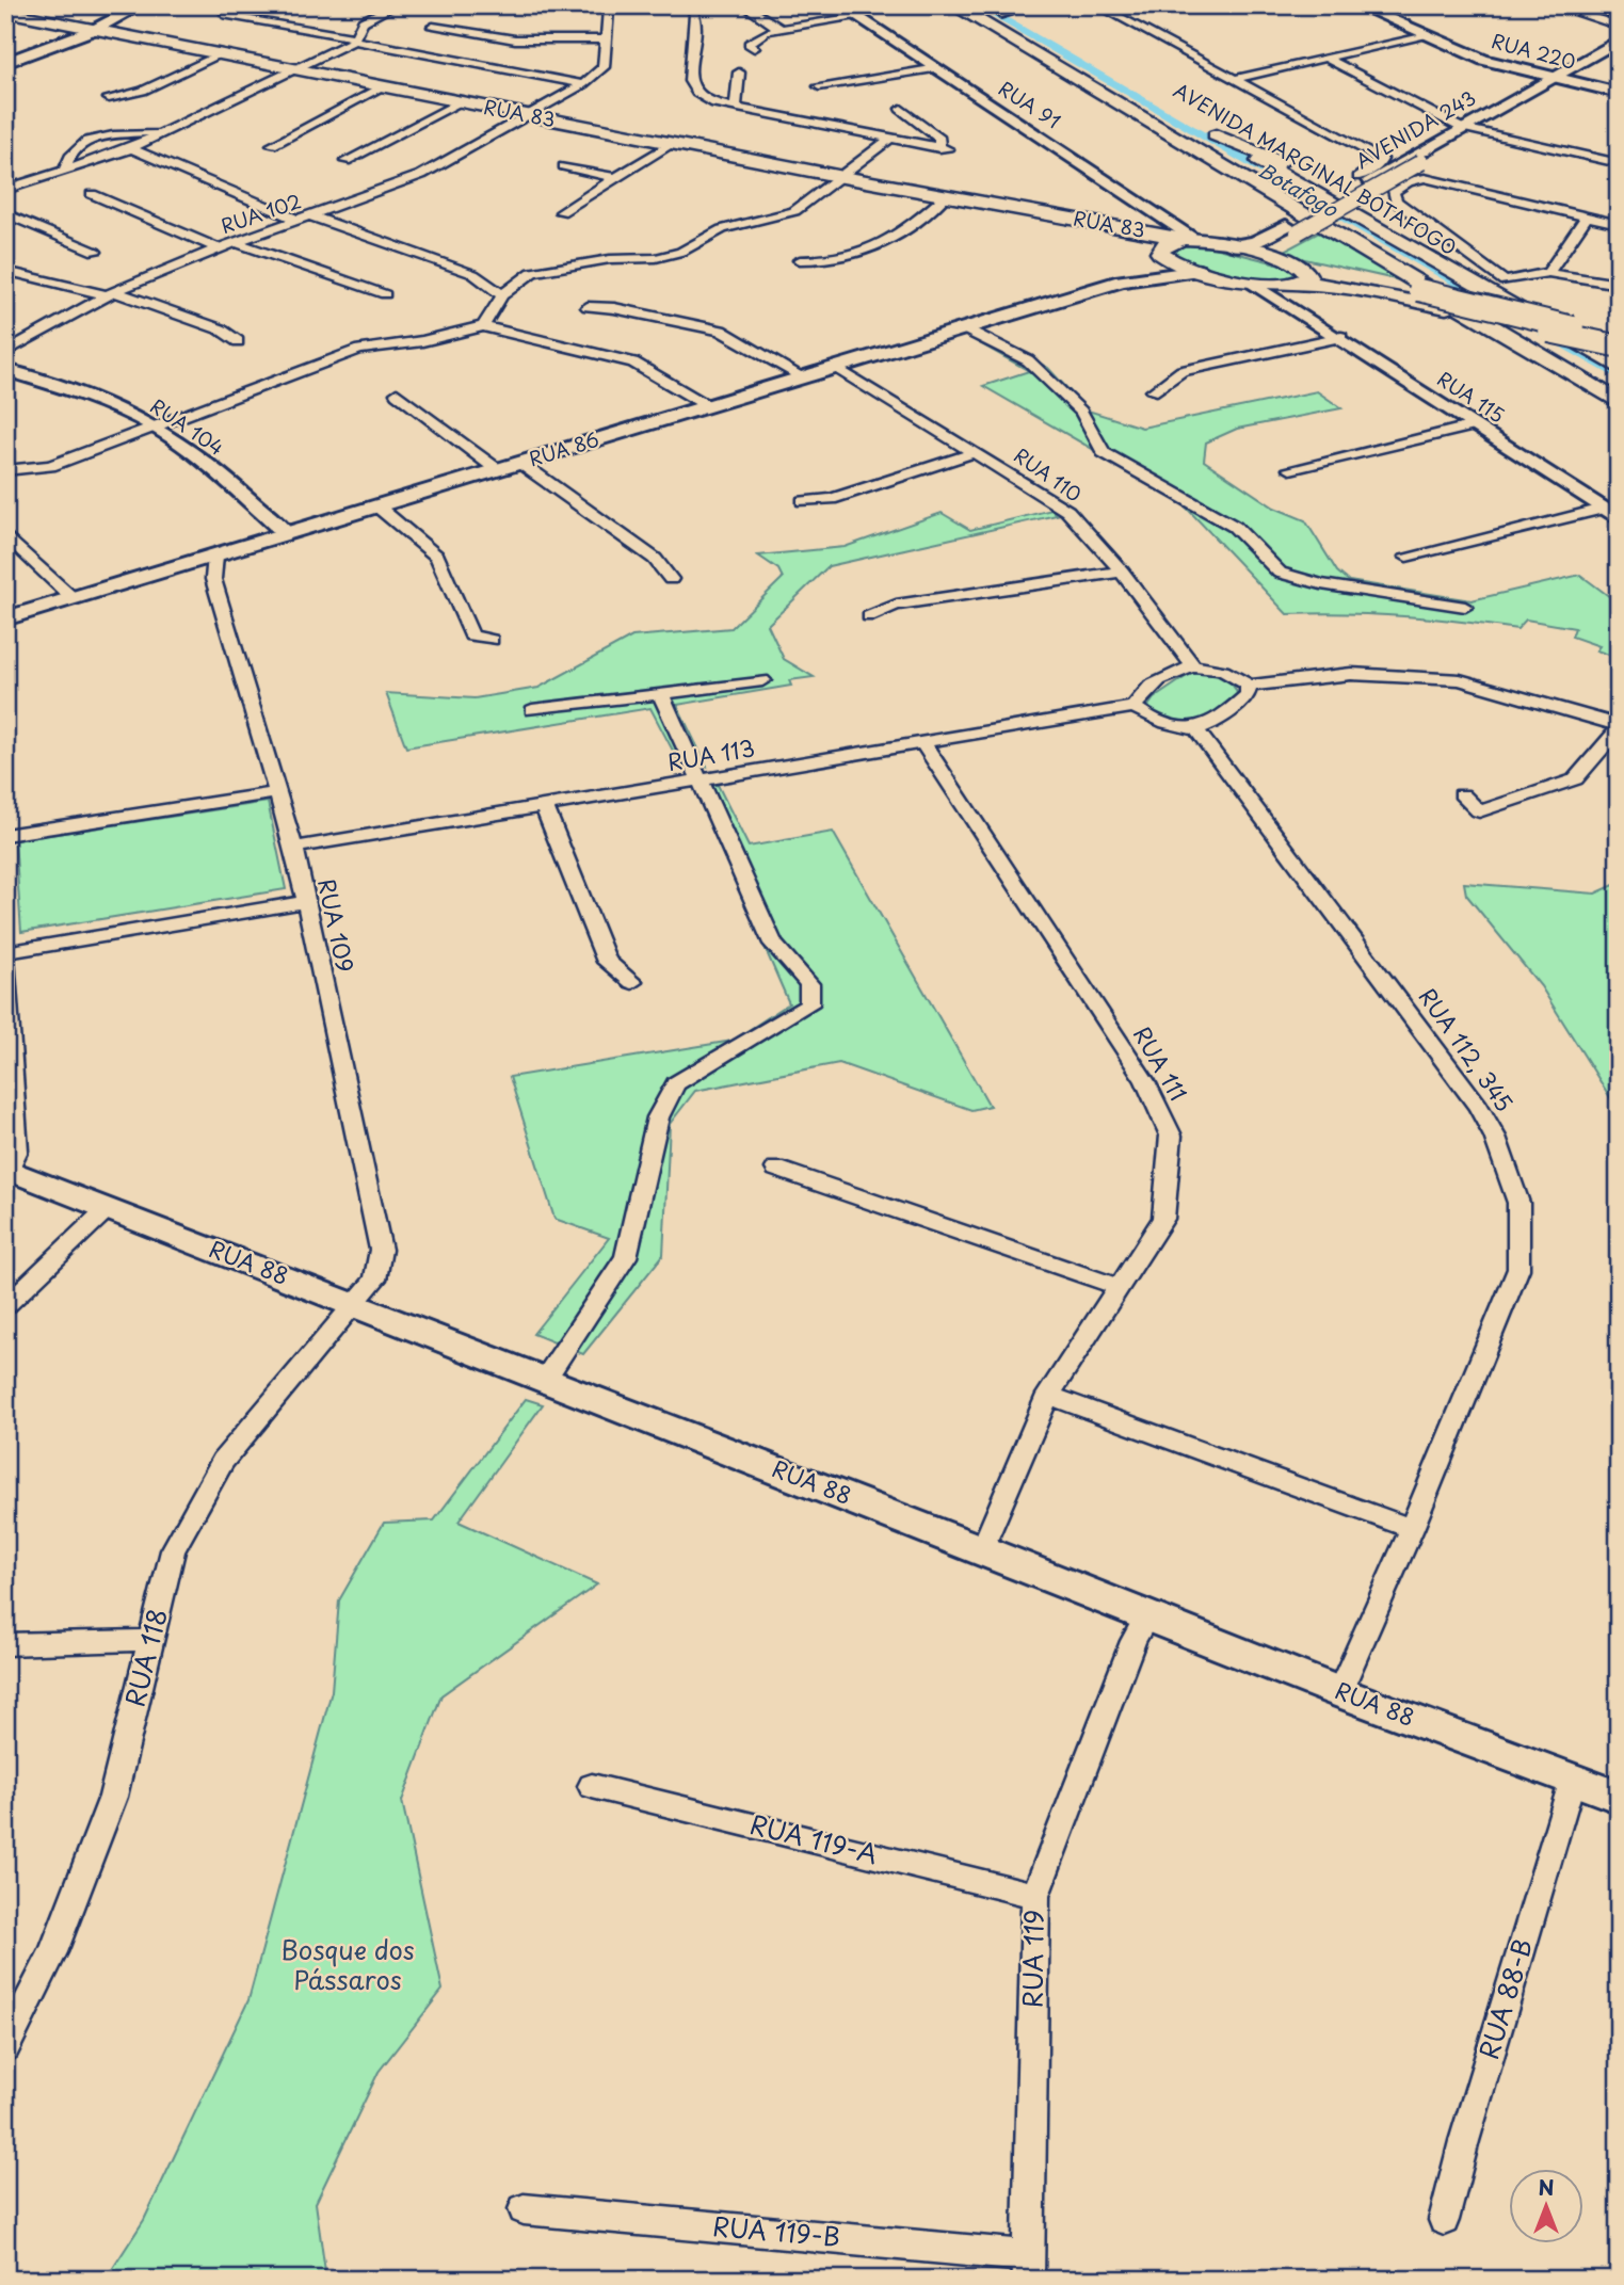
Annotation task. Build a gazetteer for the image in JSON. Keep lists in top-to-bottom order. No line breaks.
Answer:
{"streets":{"main road":["RUA 83","AVENIDA 243","AVENIDA MARGINAL BOTAFOGO","RUA 86","RUA 88"],"street":["RUA 220","RUA 91","RUA 102","RUA 115","RUA 104","RUA 110","RUA 113","RUA 109","RUA 112, 345","RUA 111","RUA 118","RUA 119-A","RUA 119","RUA 88-B","RUA 119-B"]},"crossings":[["RUA 220","AVENIDA 243"],["RUA 91","RUA 83"],["RUA 83","AVENIDA 243"],["RUA 83","RUA 102"],["RUA 83","RUA 115"],["RUA 83","RUA 86"],["RUA 104","RUA 86"],["RUA 86","RUA 110"],["RUA 86","RUA 109"],["RUA 113","RUA 109"],["RUA 113","RUA 111"],["RUA 109","RUA 88"],["RUA 109","RUA 118"],["RUA 112, 345","RUA 88"],["RUA 111","RUA 88"],["RUA 88","RUA 118"],["RUA 88","RUA 119"],["RUA 88","RUA 88-B"],["RUA 119-A","RUA 119"],["RUA 119","RUA 119-B"]],"water":["Botafogo"],"parks":["Bosque dos Pássaros"],"north":"top"}
